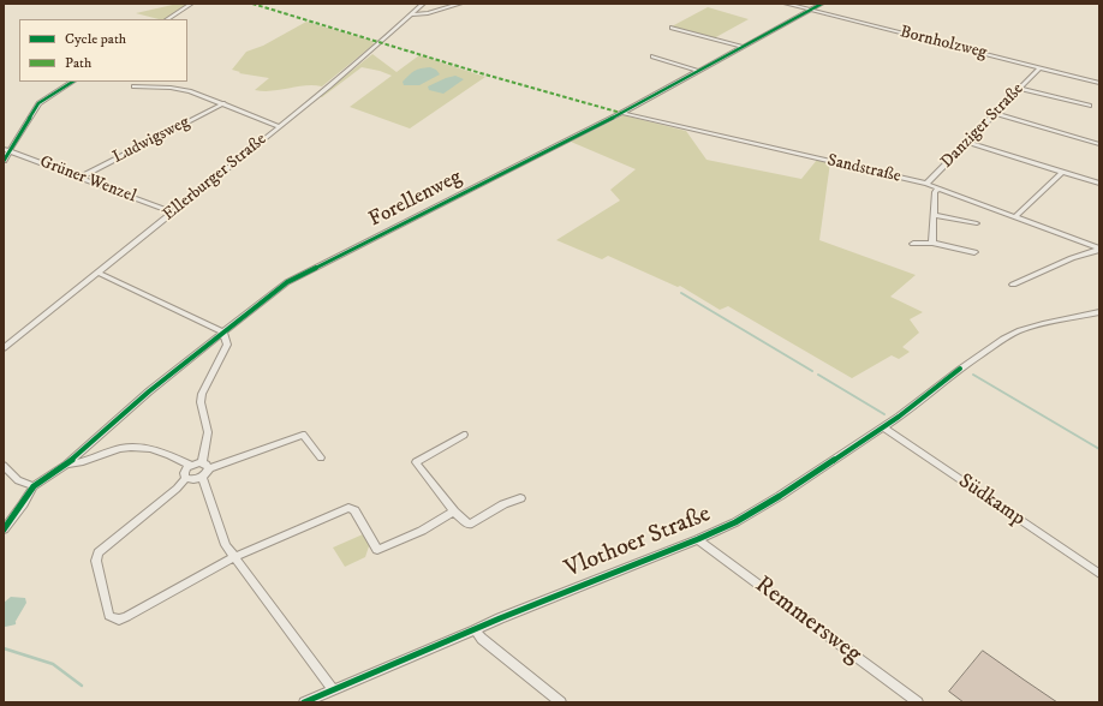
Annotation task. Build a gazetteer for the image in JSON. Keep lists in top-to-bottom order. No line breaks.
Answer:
{"streets":{"street":["Bornholzweg","Danziger Straße","Ludwigsweg","Sandstraße","Ellerburger Straße","Grüner Wenzel","Forellenweg","Südkamp","Vlothoer Straße","Remmersweg"]},"crossings":[["Bornholzweg","Danziger Straße"],["Bornholzweg","Forellenweg"],["Danziger Straße","Sandstraße"],["Ludwigsweg","Grüner Wenzel"],["Sandstraße","Forellenweg"],["Ellerburger Straße","Grüner Wenzel"],["Südkamp","Vlothoer Straße"],["Vlothoer Straße","Remmersweg"]],"legend":["Cycle path","Path"]}
